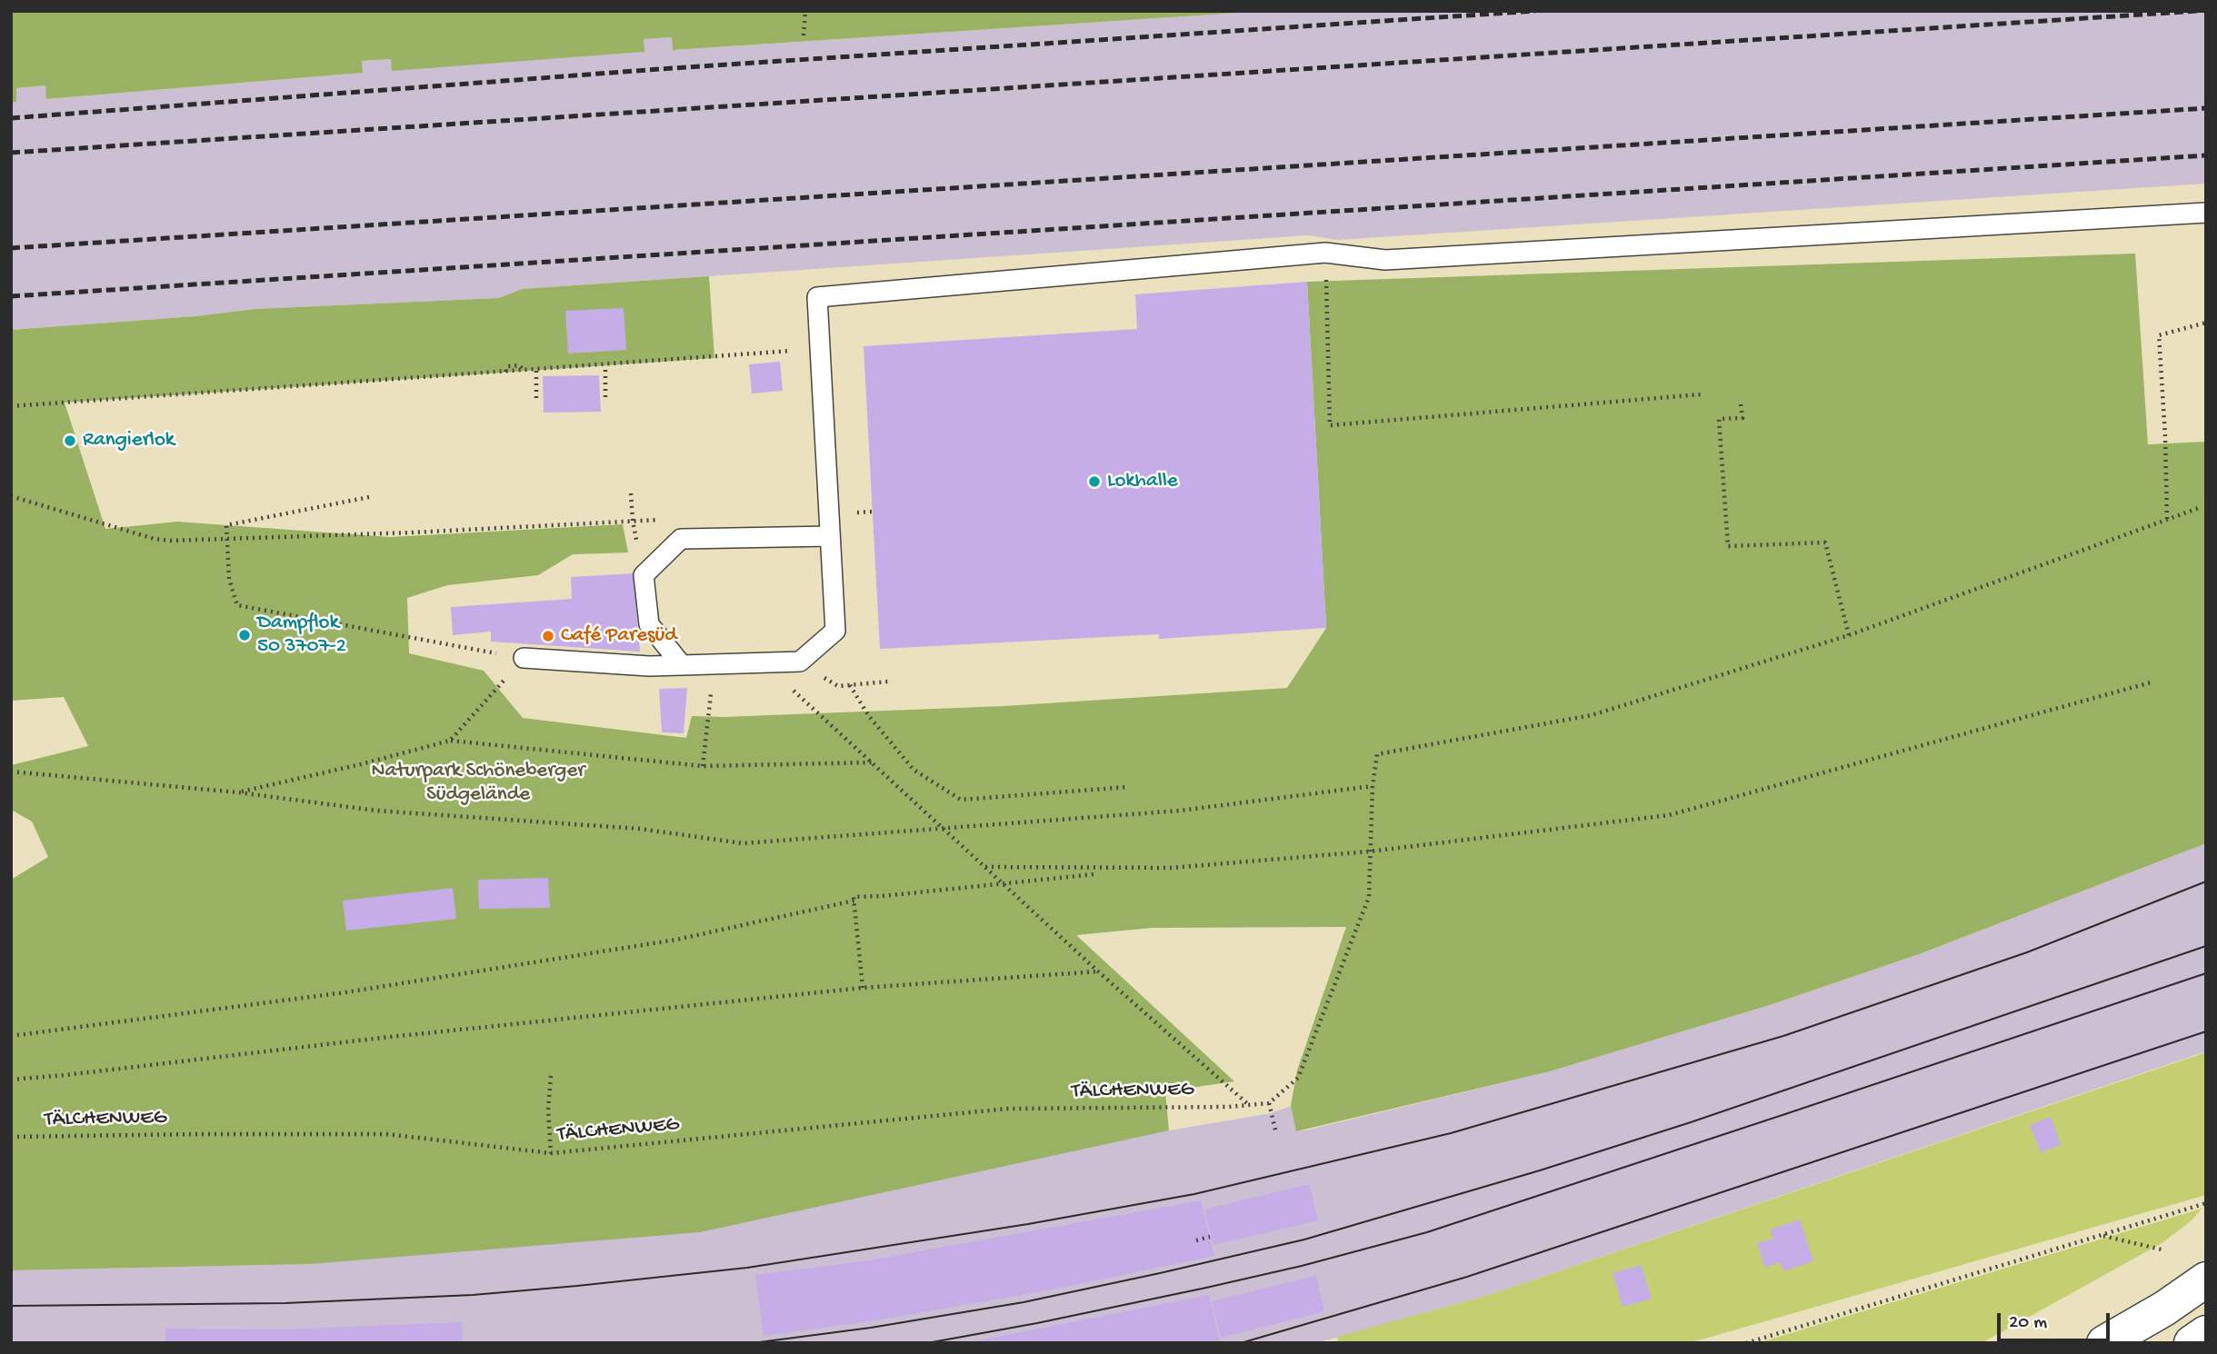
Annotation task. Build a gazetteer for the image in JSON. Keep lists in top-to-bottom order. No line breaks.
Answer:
{"streets":{"path":["TÄLCHENWEG"]},"parks":["Naturpark Schöneberger Südgelände"],"places":["Rangierlok","Lokhalle","Dampflok 50 3707-2","Café Paresüd"],"scale_bar":"20 m"}
